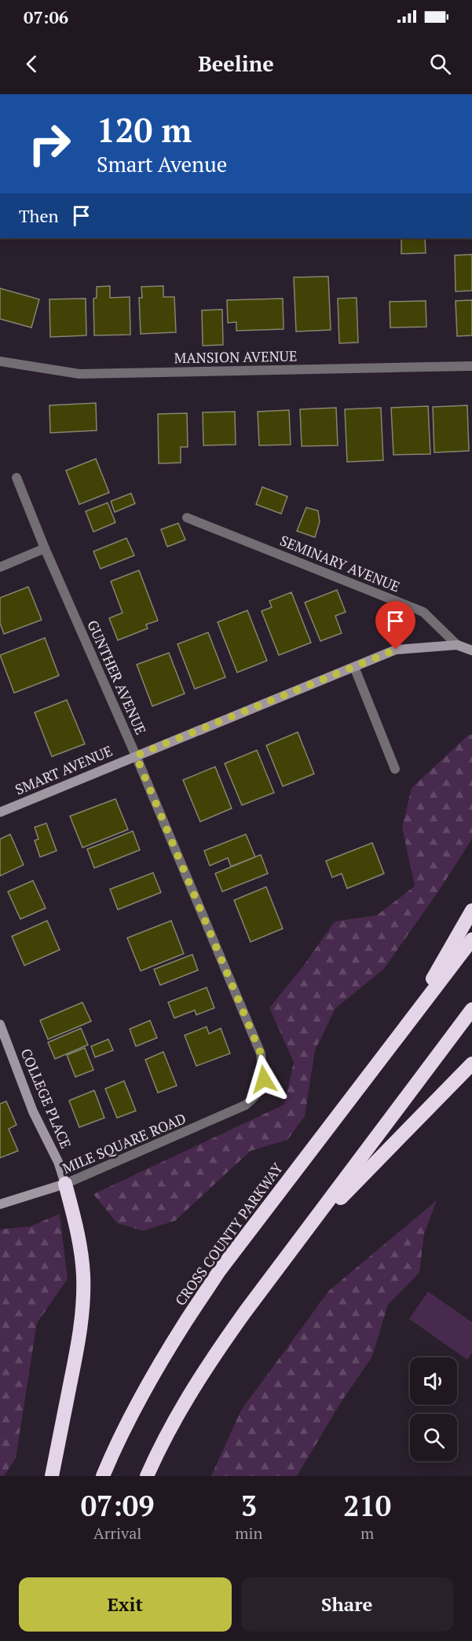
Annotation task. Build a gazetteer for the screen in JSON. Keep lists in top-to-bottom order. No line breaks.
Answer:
{"streets":{"highway":["CROSS COUNTY PARKWAY"],"street":["MANSION AVENUE","SEMINARY AVENUE","GUNTHER AVENUE","SMART AVENUE","COLLEGE PLACE","MILE SQUARE ROAD"]},"crossings":[["SEMINARY AVENUE","SMART AVENUE"],["GUNTHER AVENUE","SMART AVENUE"],["GUNTHER AVENUE","MILE SQUARE ROAD"],["COLLEGE PLACE","MILE SQUARE ROAD"]],"page":{"status":"07:06","header":"Beeline","turn":["120 m","Smart Avenue"],"then":"Then","eta":["07:09","Arrival","3","min","210","m"],"buttons":["Exit","Share"]}}
